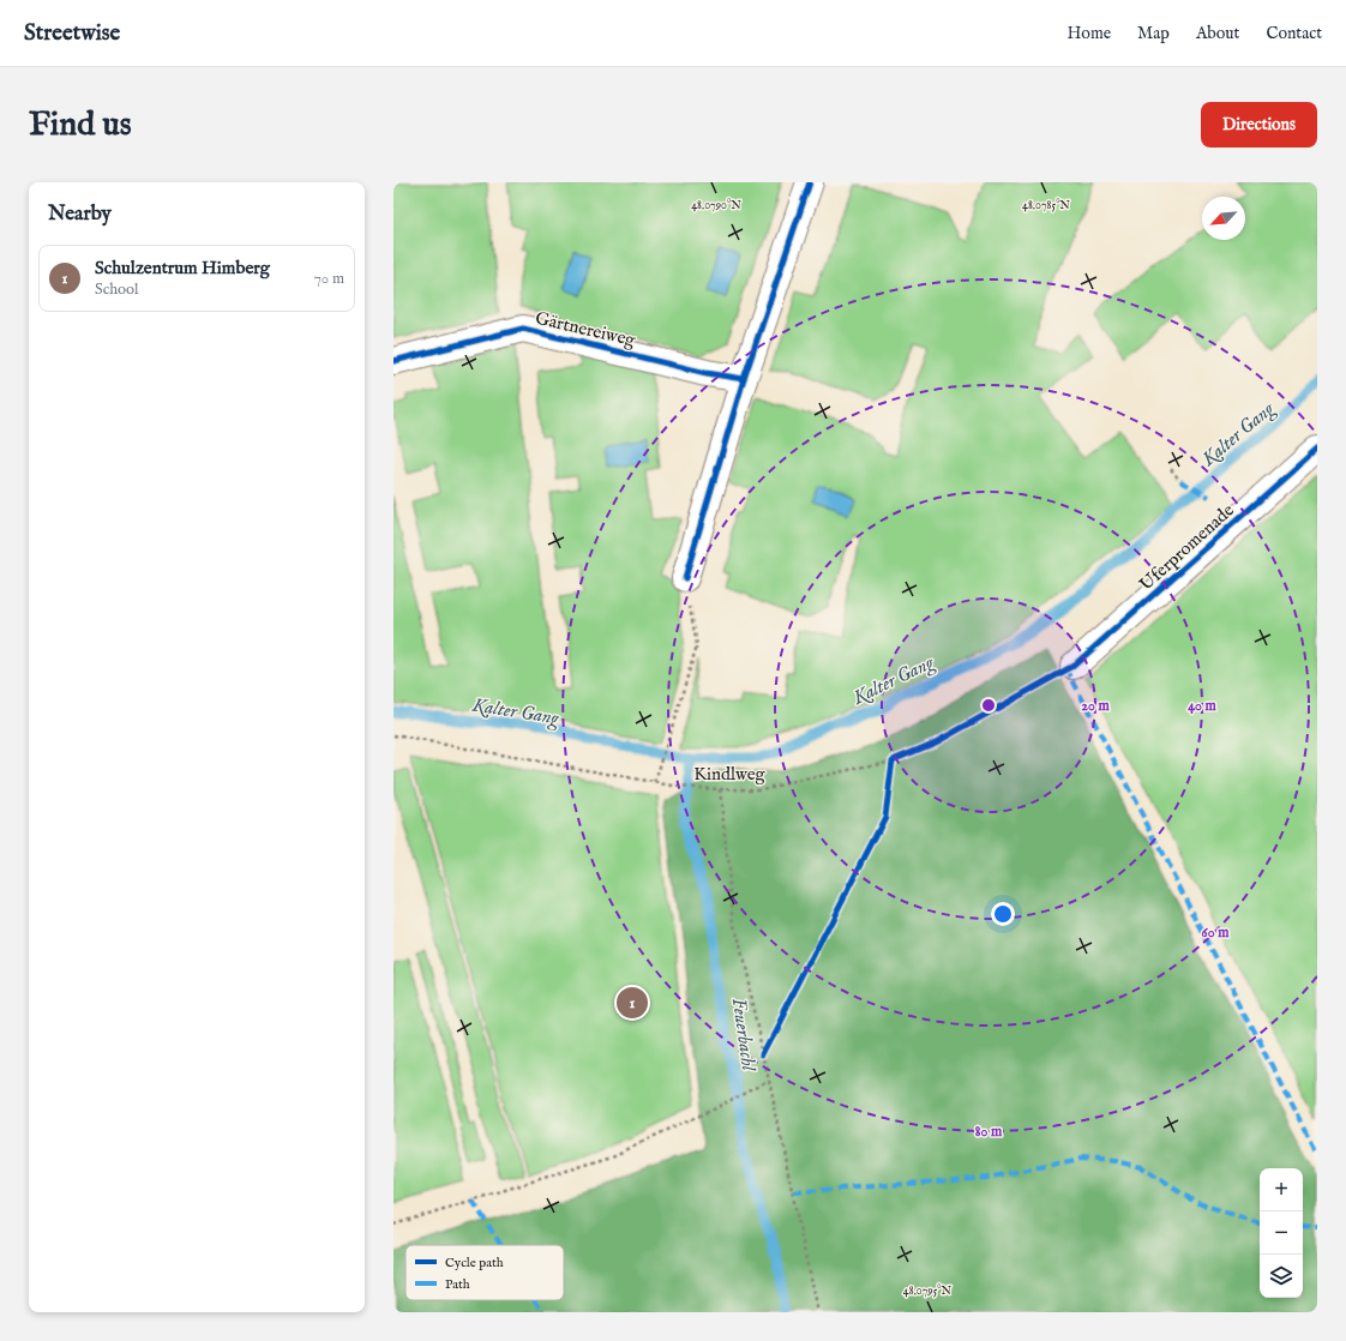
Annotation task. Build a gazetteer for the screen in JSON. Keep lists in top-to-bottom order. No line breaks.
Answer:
{"streets":{"street":["Gärtnereiweg","Uferpromenade"],"path":["Kindlweg"]},"crossings":[["Uferpromenade","Kindlweg"]],"water":["Kalter Gang","Feuerbachl"],"legend":["Cycle path","Path"],"north":"bottom left","page":{"header":"Streetwise","nav":["Home","Map","About","Contact"],"buttons":"Directions","title":"Find us","heading":"Nearby","list":[{"mark":"1","name":"Schulzentrum Himberg","note":"School","value":"70 m"}],"pins":"1","map_buttons":["+","−"]},"coordinates":["48.0790°N","48.0785°N","48.0795°N"],"rings":["20 m","40 m","60 m","80 m"]}
